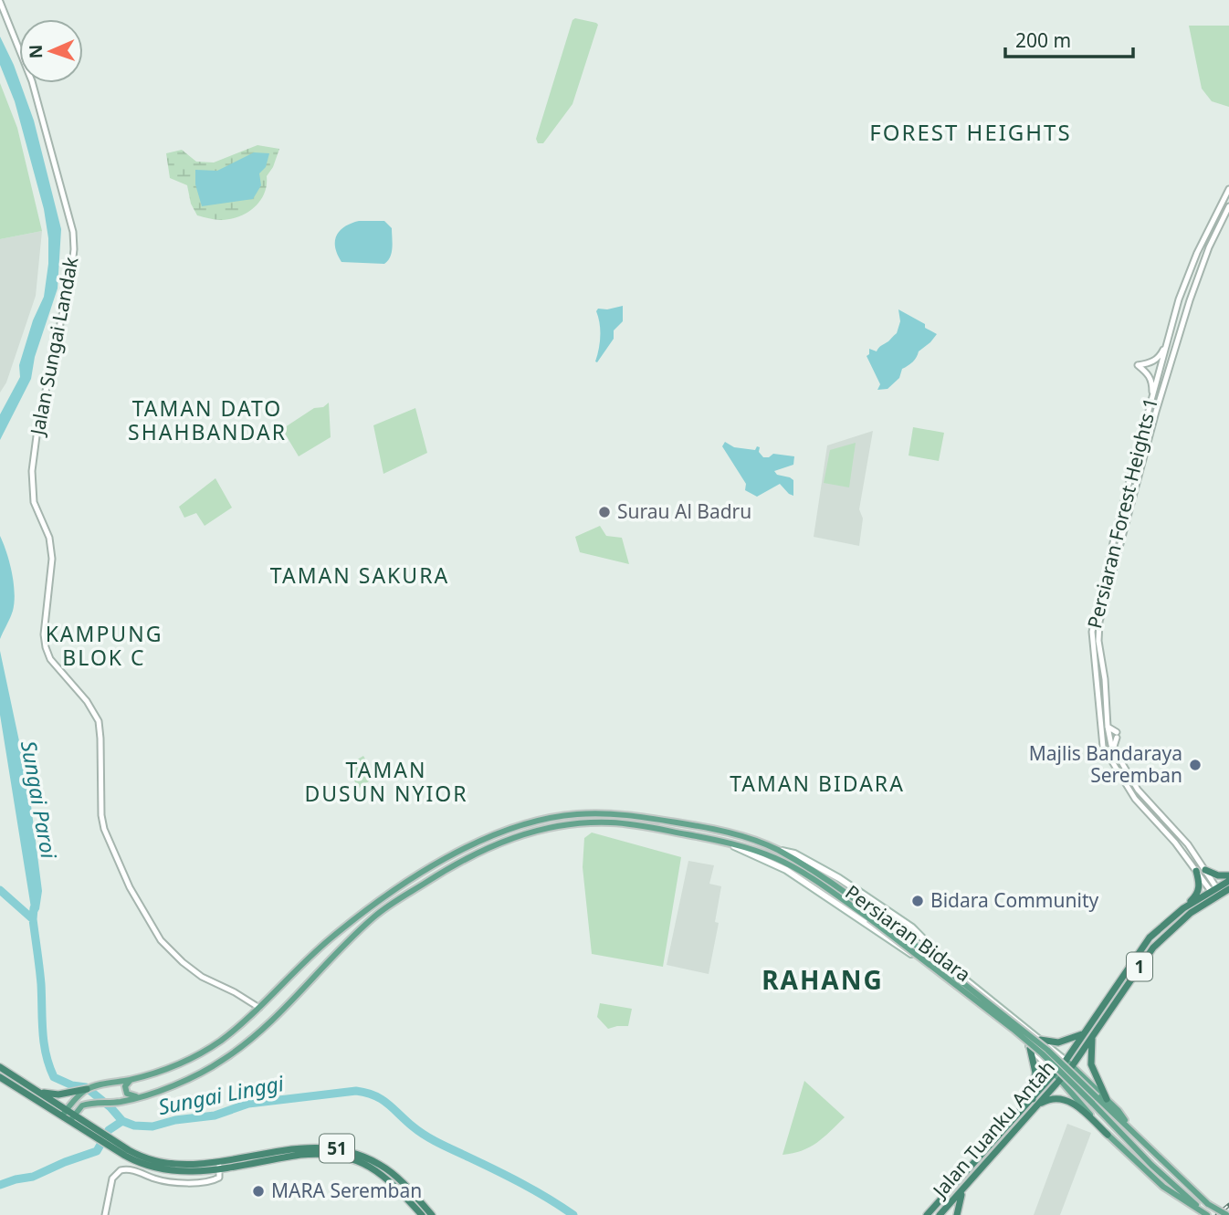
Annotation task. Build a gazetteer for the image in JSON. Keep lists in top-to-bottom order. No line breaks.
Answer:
{"streets":{"highway":["1","Jalan Tuanku Antah","51"],"main road":["Persiaran Bidara"],"street":["Jalan Sungai Landak","Persiaran Forest Heights 1"]},"crossings":[["Jalan Sungai Landak","Persiaran Bidara"],["Persiaran Forest Heights 1","1"],["Persiaran Bidara","1"],["Persiaran Bidara","Jalan Tuanku Antah"],["Persiaran Bidara","51"],["1","Jalan Tuanku Antah"]],"districts":["FOREST HEIGHTS","TAMAN DATO SHAHBANDAR","TAMAN SAKURA","KAMPUNG BLOK C","TAMAN DUSUN NYIOR","TAMAN BIDARA","RAHANG"],"water":["Sungai Paroi","Sungai Linggi"],"places":["Surau Al Badru","Majlis Bandaraya Seremban","Bidara Community","MARA Seremban"],"scale_bar":"200 m","north":"left"}
